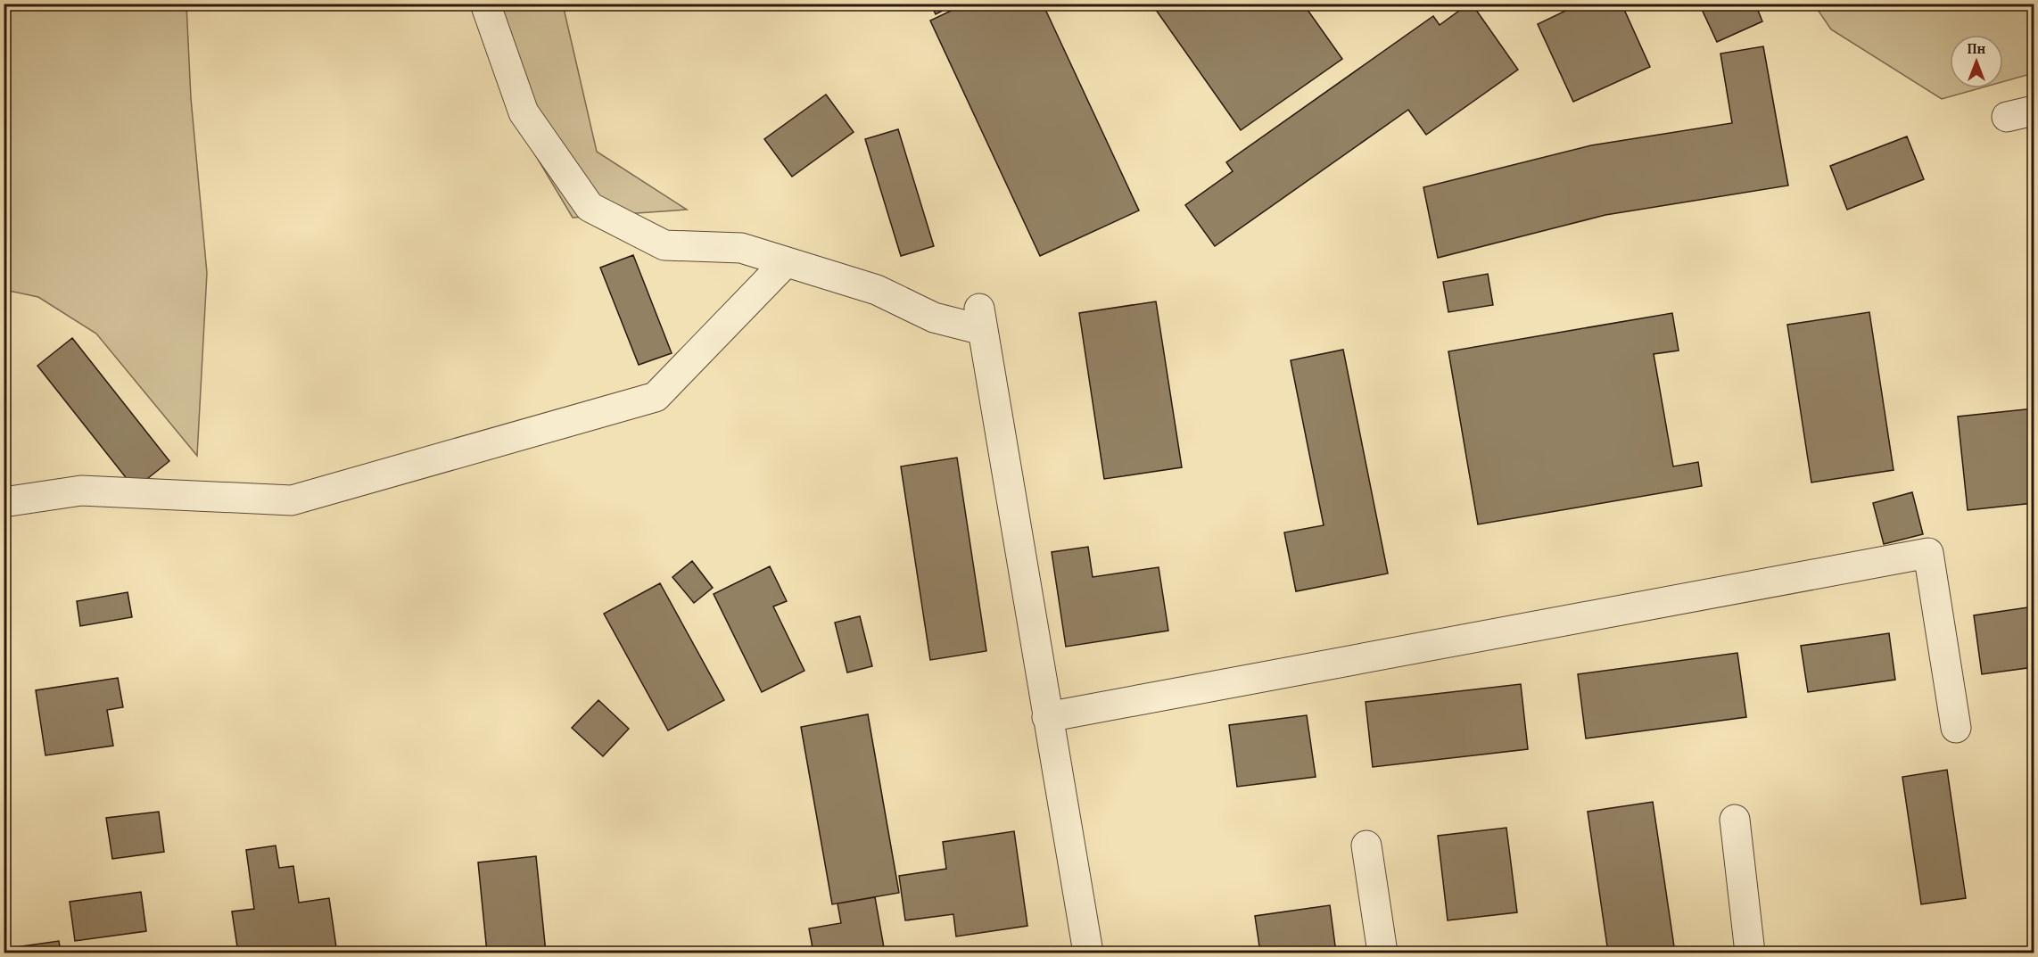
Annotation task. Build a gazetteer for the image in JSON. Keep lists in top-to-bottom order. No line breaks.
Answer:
{"north":"top"}
